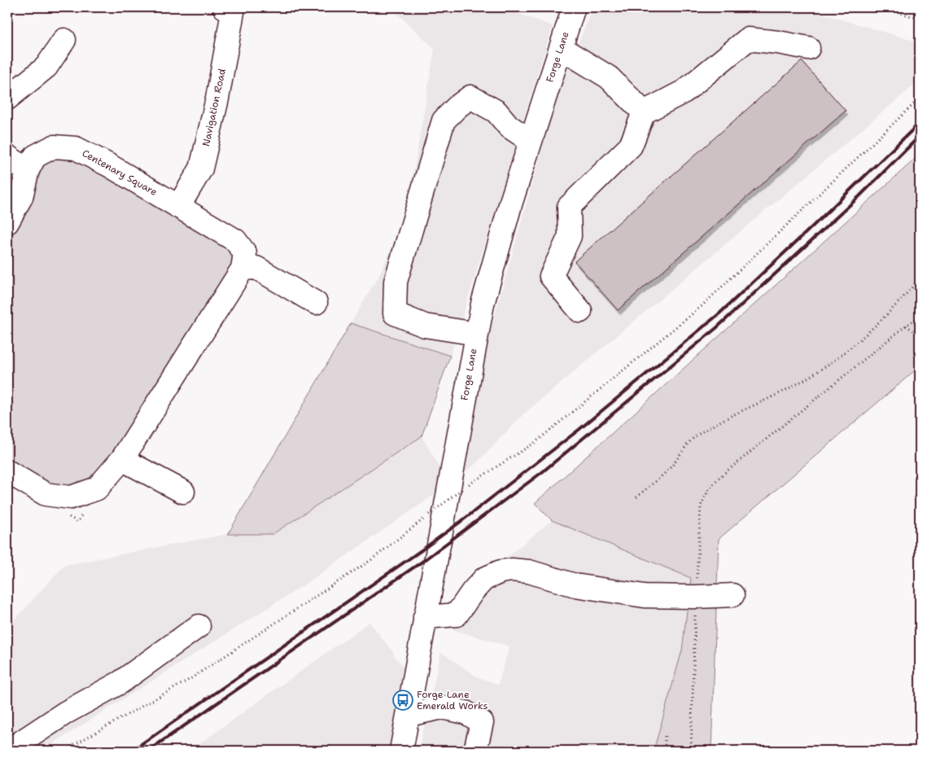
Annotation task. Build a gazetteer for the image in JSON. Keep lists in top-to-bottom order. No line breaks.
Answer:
{"streets":{"street":["Forge Lane","Navigation Road","Centenary Square"]},"crossings":[["Navigation Road","Centenary Square"]],"places":{"bus stop":["Forge Lane Emerald Works"]}}
